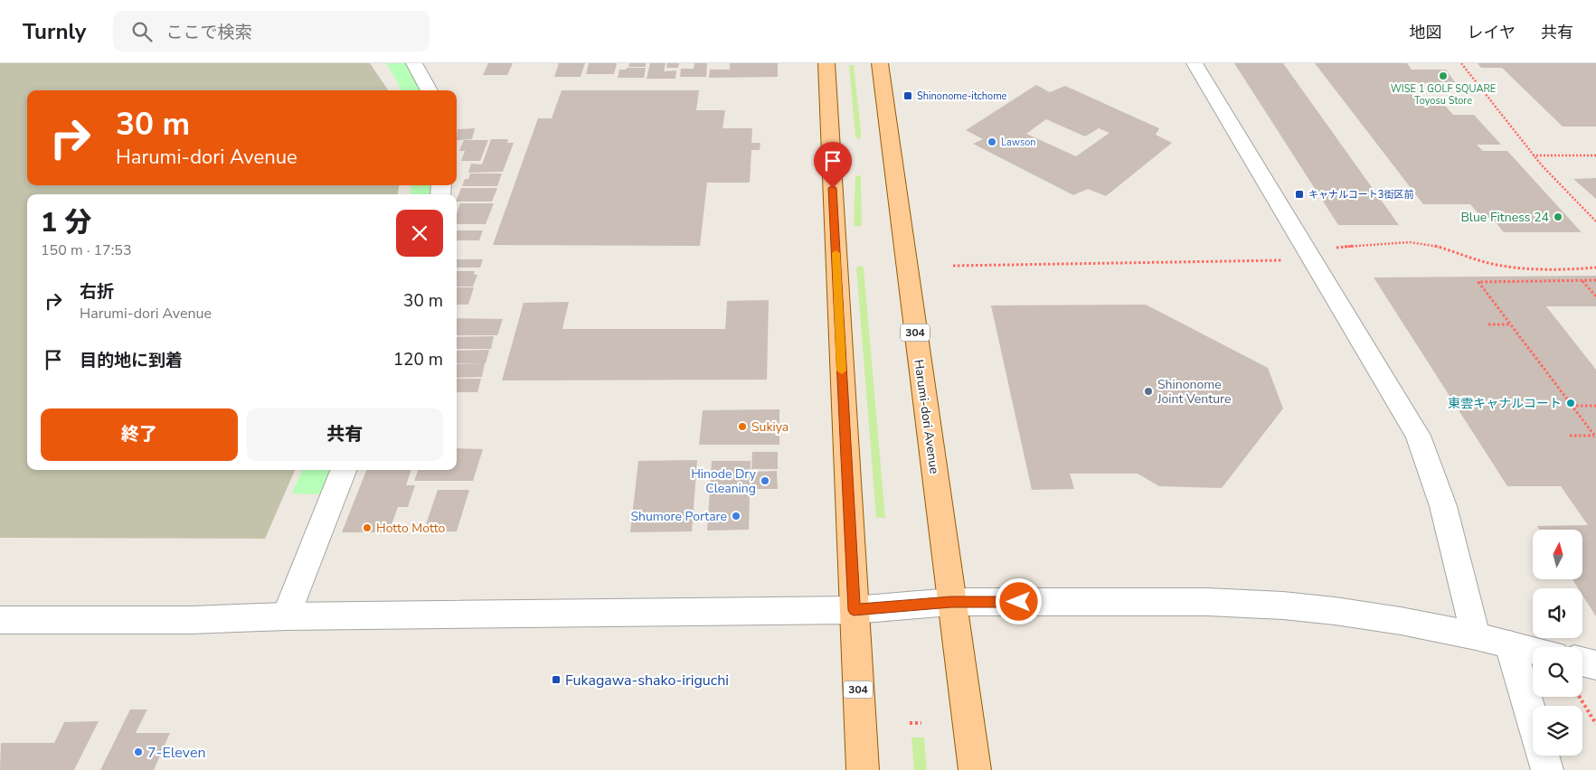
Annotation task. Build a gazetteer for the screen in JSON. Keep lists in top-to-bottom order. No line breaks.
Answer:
{"streets":{"main road":["304","Harumi-dori Avenue"]},"places":{"other":["WISE 1 GOLF SQUARE Toyosu Store","Lawson","Blue Fitness 24","Shinonome Joint Venture","東雲キャナルコート","Sukiya","Hinode Dry Cleaning","Shumore Portare","Hotto Motto","7-Eleven"],"transit":["Shinonome-itchome","キャナルコート3街区前","Fukagawa-shako-iriguchi"]},"north":"top","page":{"header":"Turnly","search":"ここで検索","nav":["地図","レイヤ","共有"],"turn":["30 m","Harumi-dori Avenue"],"heading":["1 分","150 m · 17:53"],"list":[{"name":"右折","note":"Harumi-dori Avenue","value":"30 m"},{"name":"目的地に到着","value":"120 m"}],"buttons":["終了","共有"]}}
